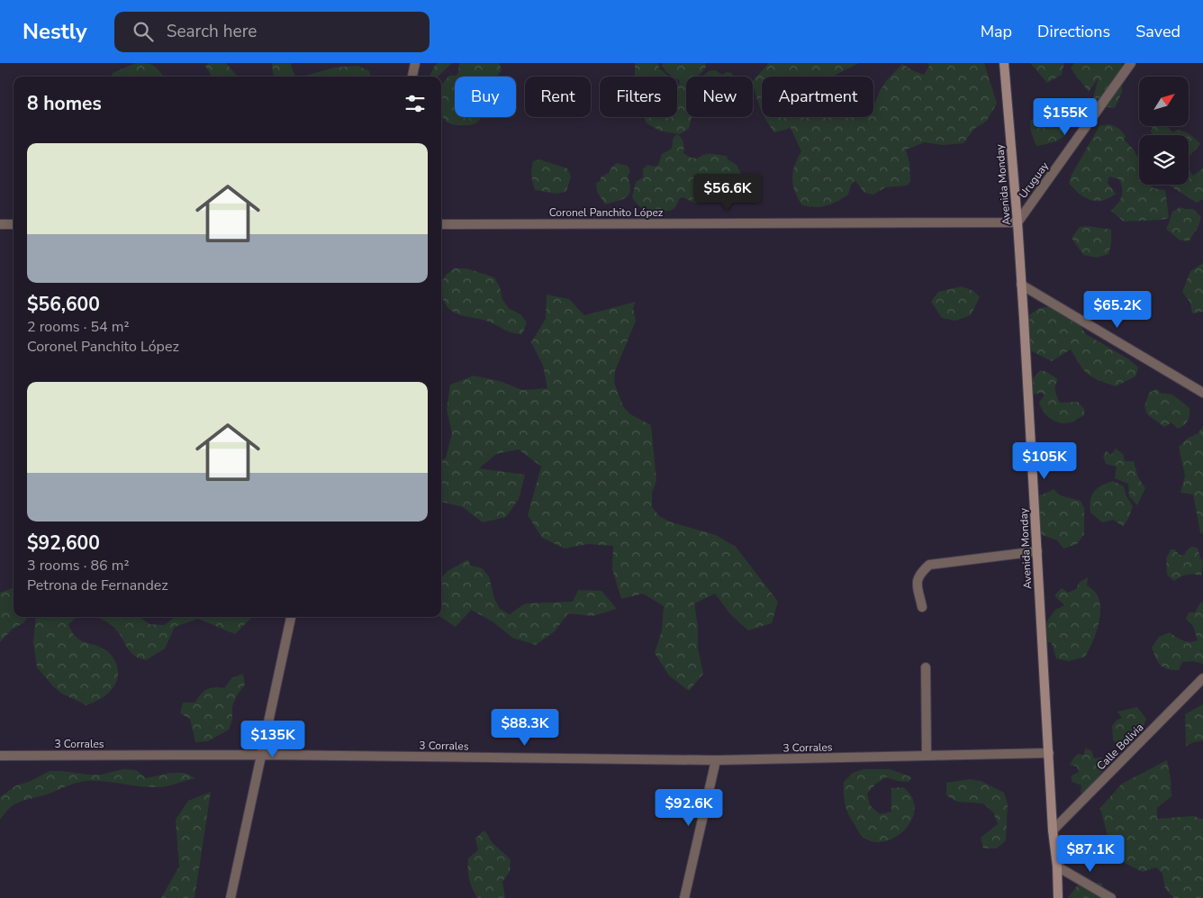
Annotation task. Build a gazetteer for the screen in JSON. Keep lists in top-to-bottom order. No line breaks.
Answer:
{"streets":{"main road":["Avenida Monday"],"street":["Uruguay","Coronel Panchito López","3 Corrales","Calle Bolivia"]},"crossings":[["Uruguay","Avenida Monday"],["Uruguay","Coronel Panchito López"],["Avenida Monday","Coronel Panchito López"],["Avenida Monday","3 Corrales"],["Avenida Monday","Calle Bolivia"]],"north":"top right","page":{"header":"Nestly","search":"Search here","nav":["Map","Directions","Saved"],"chip":["Buy","Rent","Filters","New","Apartment"],"heading":"8 homes","price":["$155K","$56.6K","$65.2K","$105K","$88.3K","$135K","$92.6K","$87.1K"],"list":[{"name":"$56,600","note":"2 rooms · 54 m² · Coronel Panchito López"},{"name":"$92,600","note":"3 rooms · 86 m² · Petrona de Fernandez"}]}}
